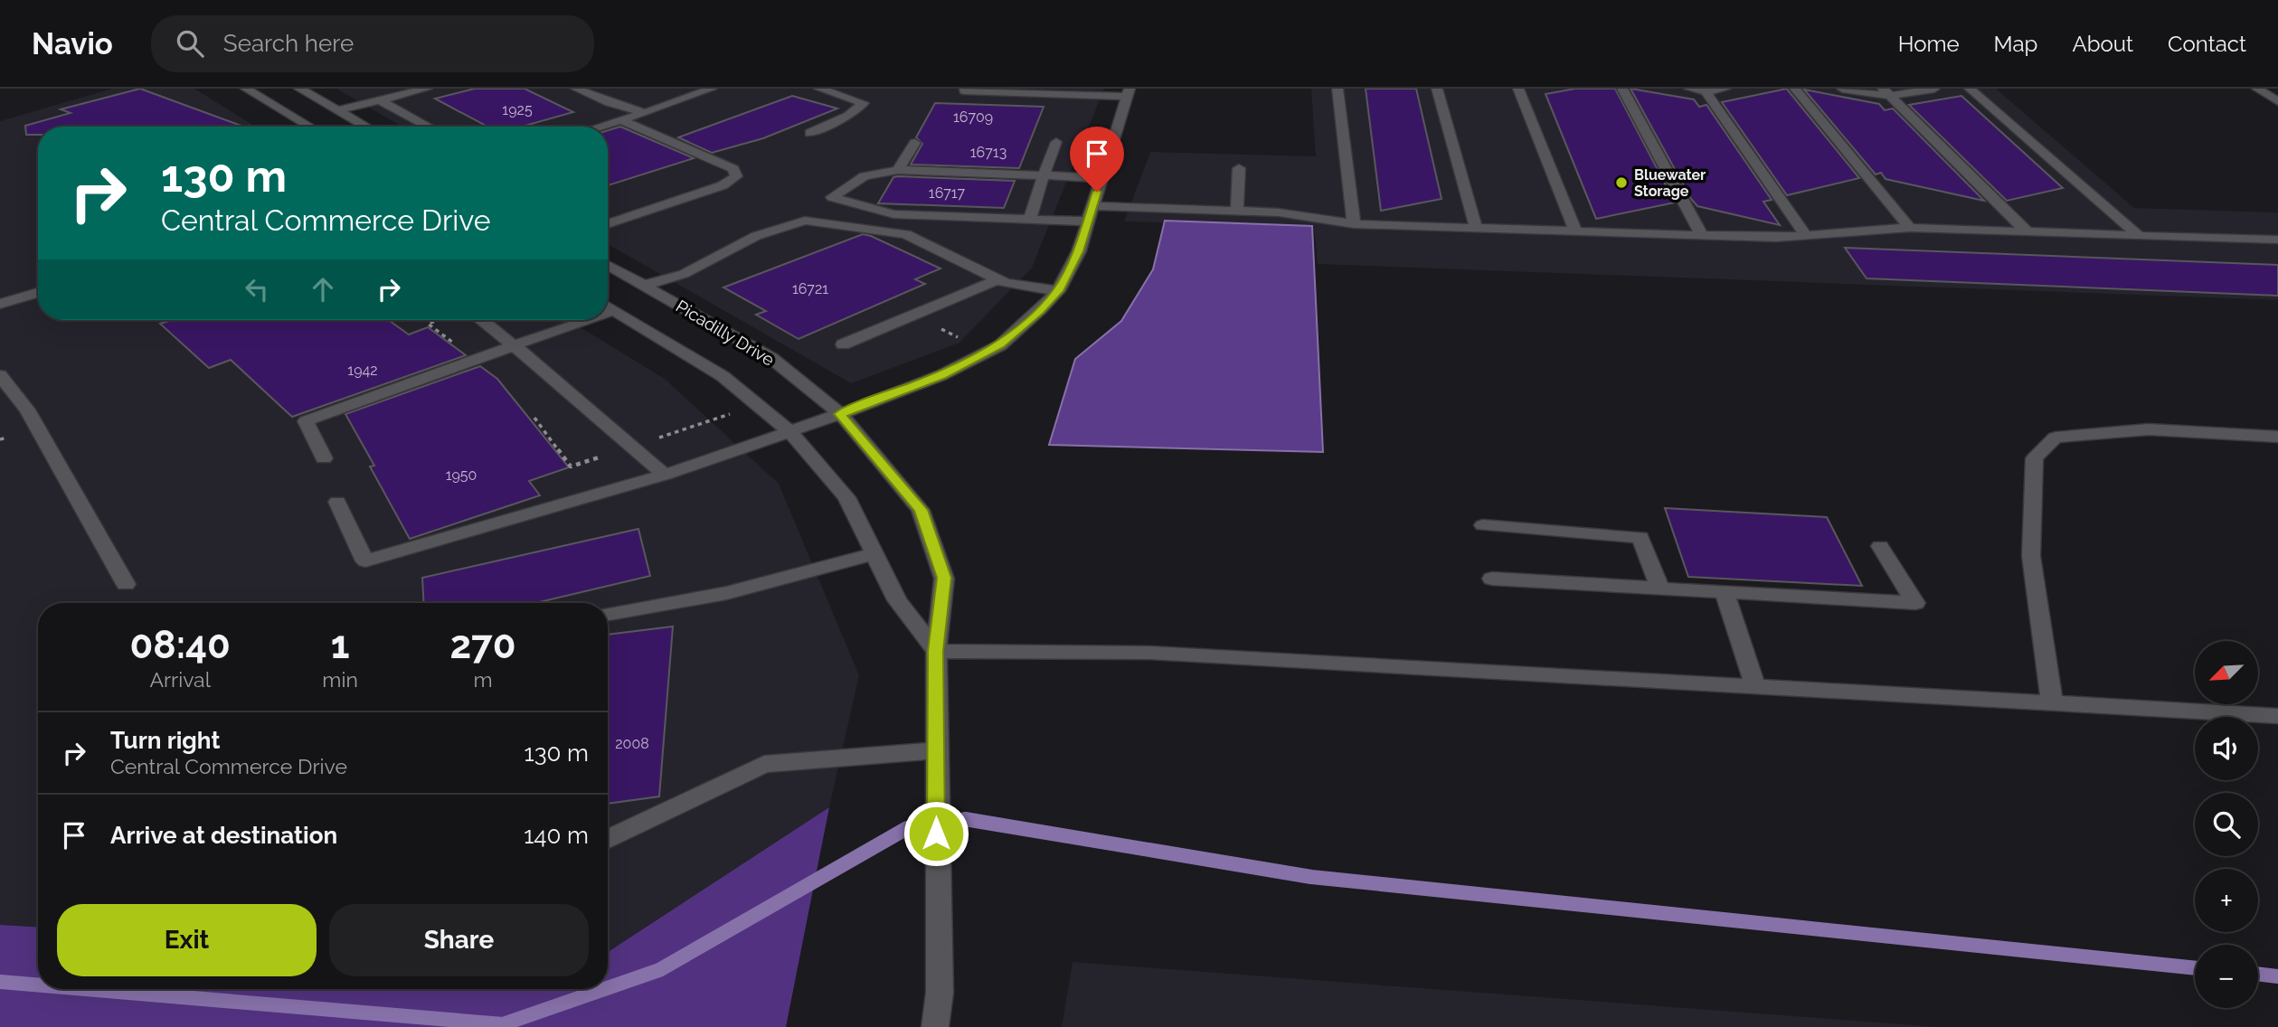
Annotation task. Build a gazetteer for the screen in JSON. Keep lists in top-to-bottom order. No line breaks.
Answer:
{"streets":{"street":["Picadilly Drive"]},"places":["Bluewater Storage"],"house_numbers":["1925","16709","16713","16717","16721","1942","1950","2008"],"north":"bottom left","page":{"header":"Navio","search":"Search here","nav":["Home","Map","About","Contact"],"turn":["130 m","Central Commerce Drive"],"eta":["08:40","Arrival","1","min","270","m"],"map_buttons":["+","−"],"list":[{"name":"Turn right","note":"Central Commerce Drive","value":"130 m"},{"name":"Arrive at destination","value":"140 m"}],"buttons":["Exit","Share"]}}
